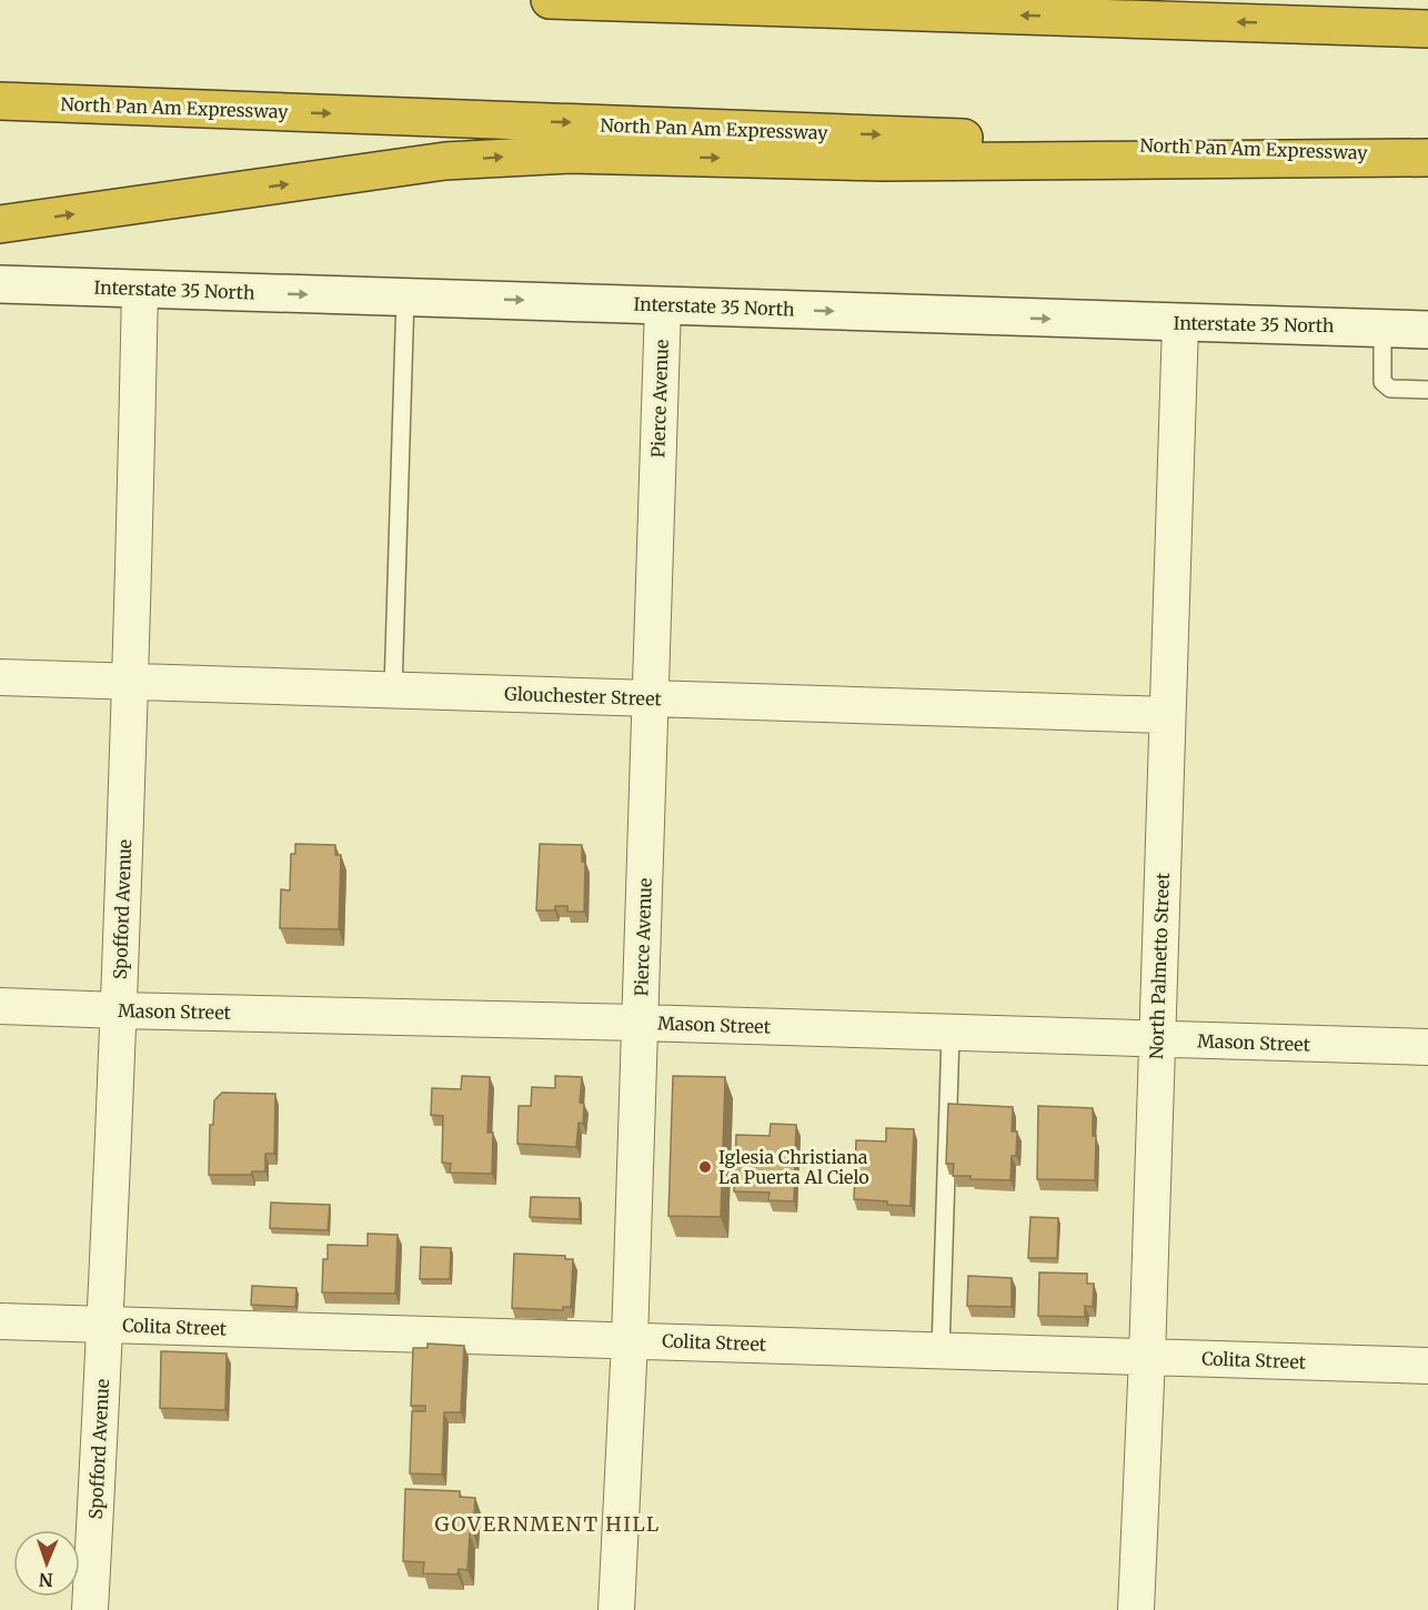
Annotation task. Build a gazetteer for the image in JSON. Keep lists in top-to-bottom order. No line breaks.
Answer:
{"streets":{"highway":["North Pan Am Expressway"],"main road":["Interstate 35 North"],"street":["Pierce Avenue","Glouchester Street","Spofford Avenue","North Palmetto Street","Mason Street","Colita Street"]},"crossings":[["Interstate 35 North","Pierce Avenue"],["Interstate 35 North","Spofford Avenue"],["Interstate 35 North","North Palmetto Street"],["Pierce Avenue","Glouchester Street"],["Pierce Avenue","Mason Street"],["Pierce Avenue","Colita Street"],["Glouchester Street","Spofford Avenue"],["Glouchester Street","North Palmetto Street"],["Spofford Avenue","Mason Street"],["Spofford Avenue","Colita Street"],["North Palmetto Street","Mason Street"],["North Palmetto Street","Colita Street"]],"one_way":["Interstate 35 North"],"districts":["GOVERNMENT HILL"],"places":["Iglesia Christiana La Puerta Al Cielo"],"north":"bottom"}
